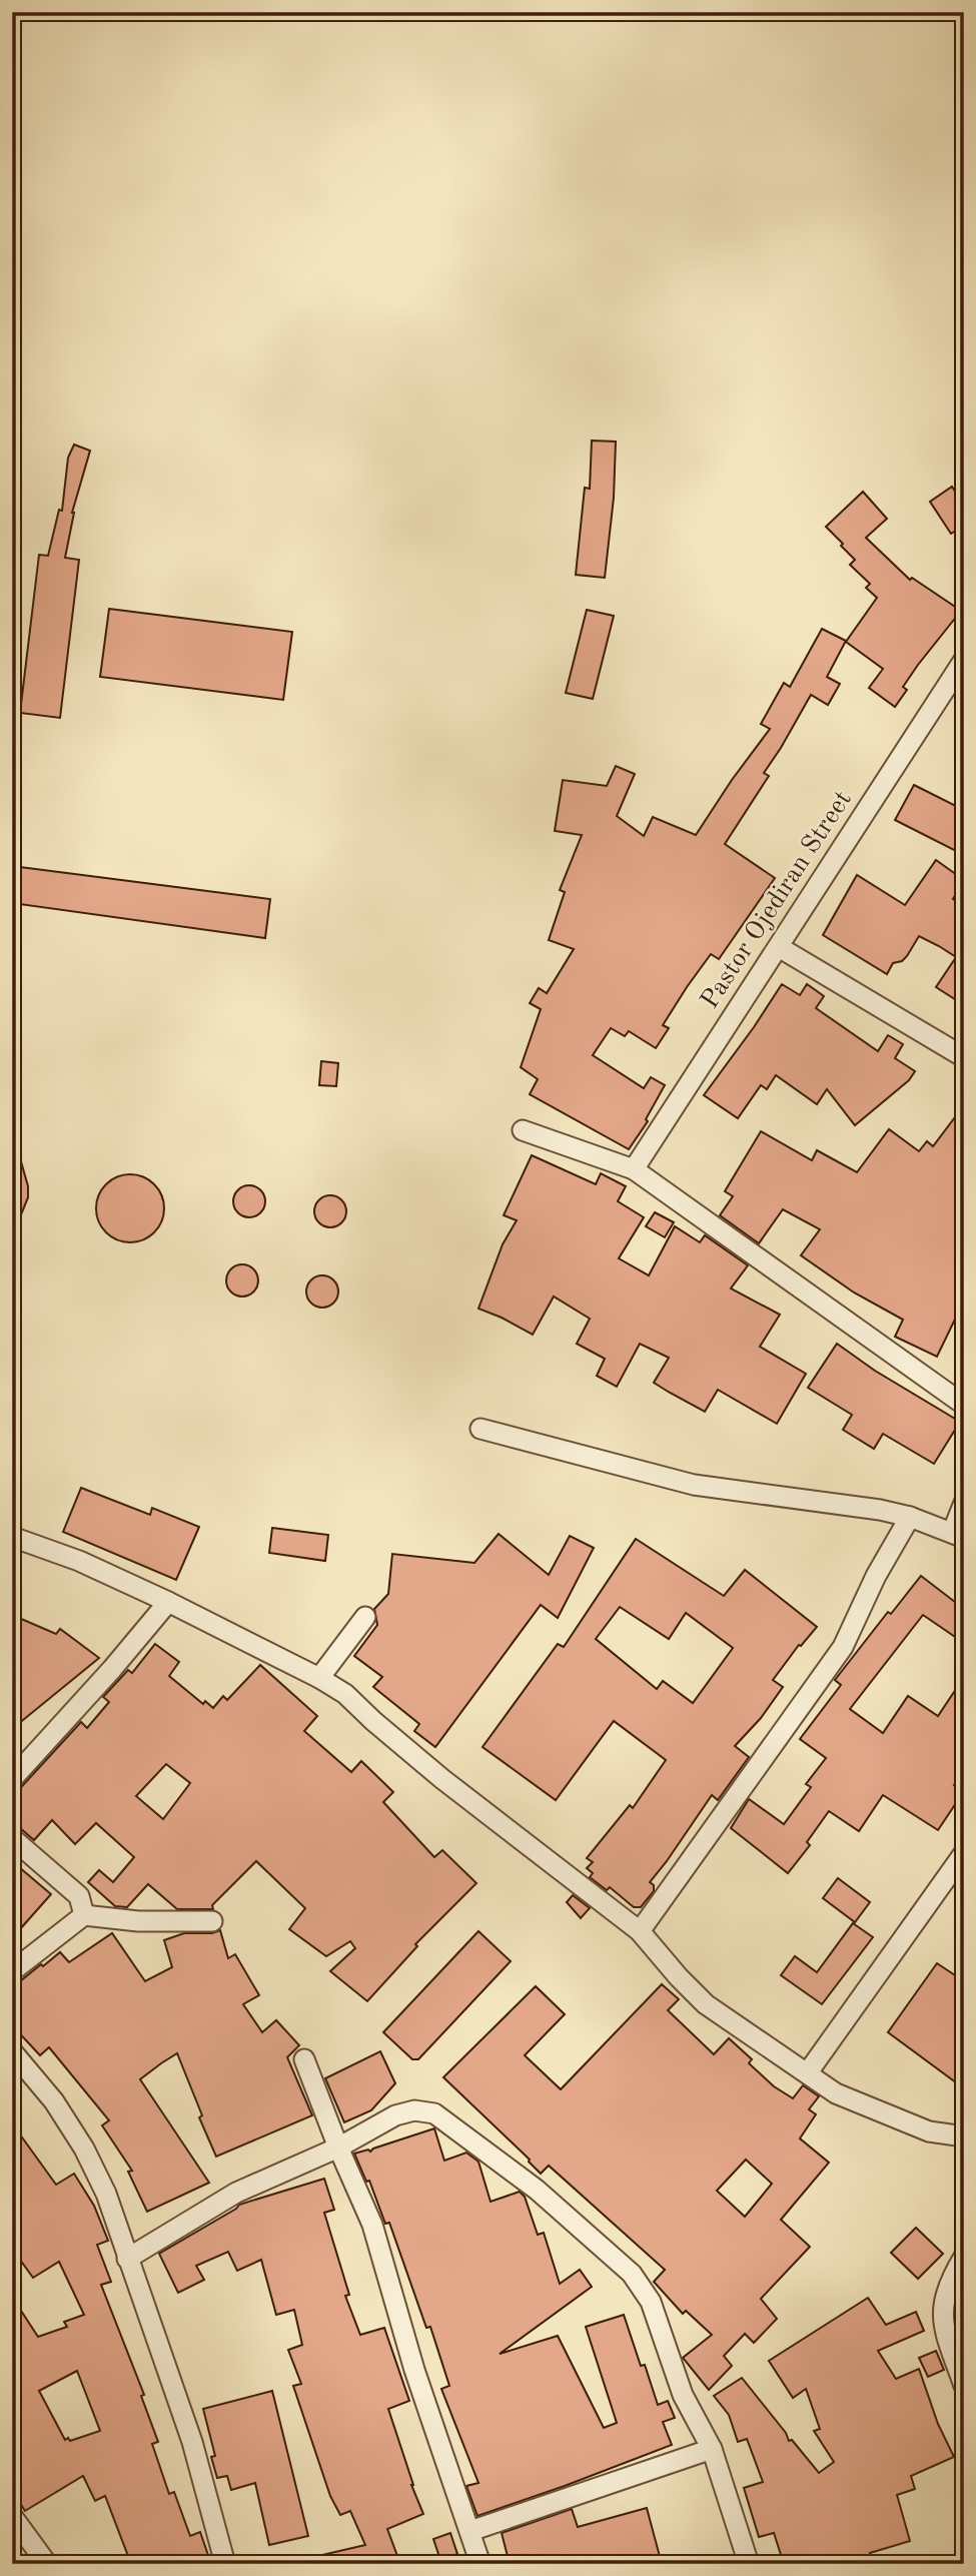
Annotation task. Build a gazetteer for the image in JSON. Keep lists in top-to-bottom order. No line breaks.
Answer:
{"streets":{"street":["Pastor Ojediran Street"]}}
